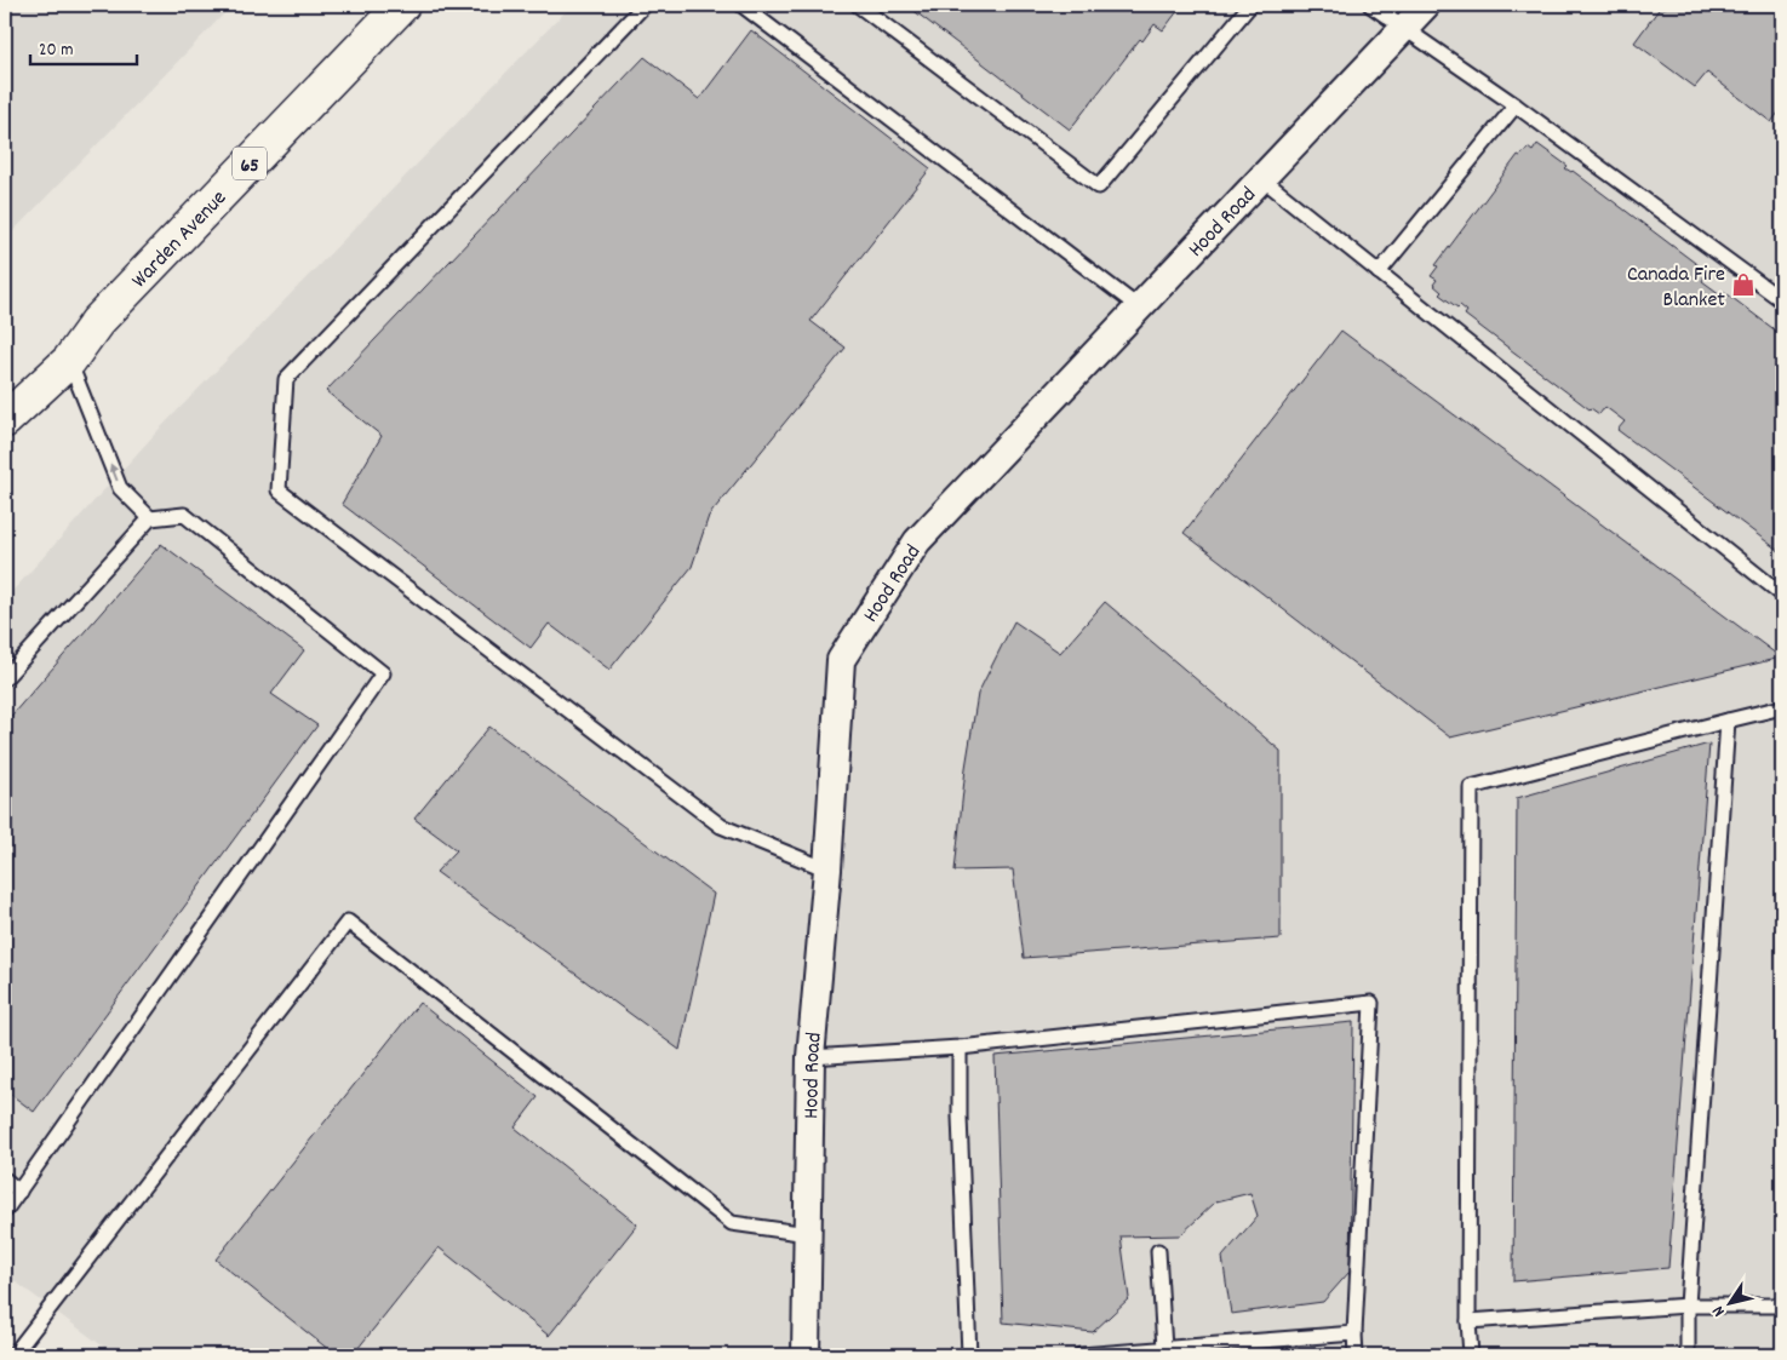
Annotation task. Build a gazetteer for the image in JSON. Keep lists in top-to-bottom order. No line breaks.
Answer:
{"streets":{"main road":["65","Warden Avenue"],"street":["Hood Road"]},"places":{"shop":["Canada Fire Blanket"]},"scale_bar":"20 m","north":"bottom left"}
